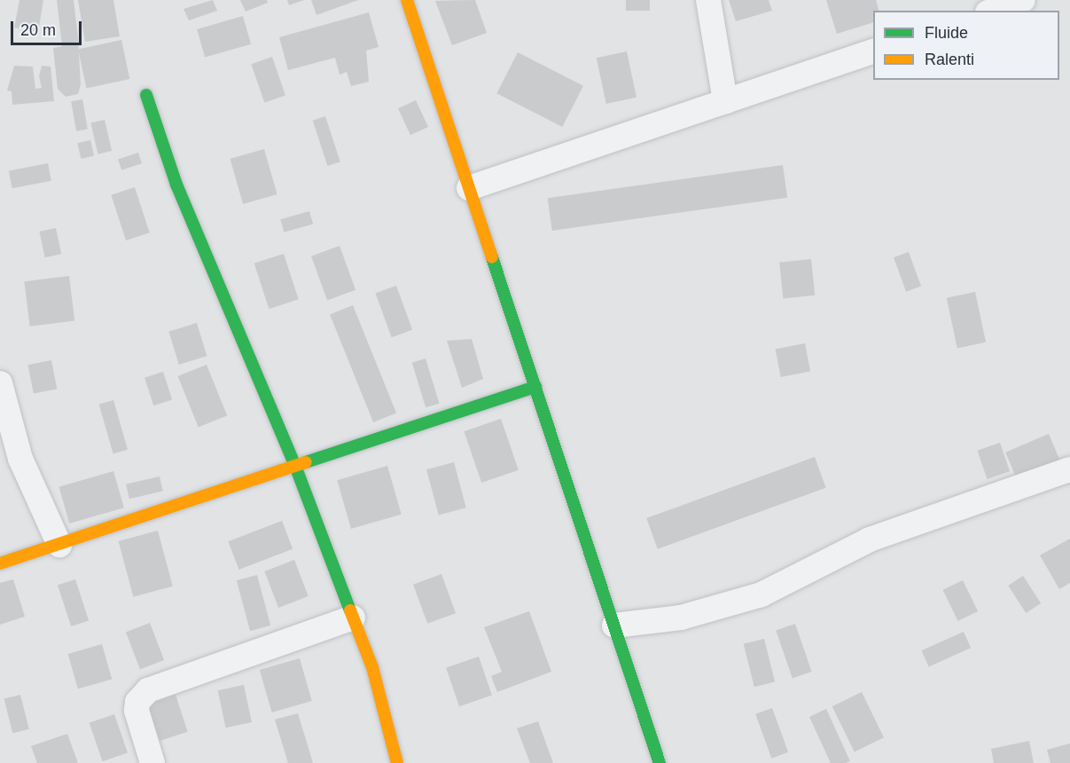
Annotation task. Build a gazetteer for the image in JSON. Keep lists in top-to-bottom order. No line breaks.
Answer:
{"legend":["Fluide","Ralenti"],"scale_bar":"20 m"}
